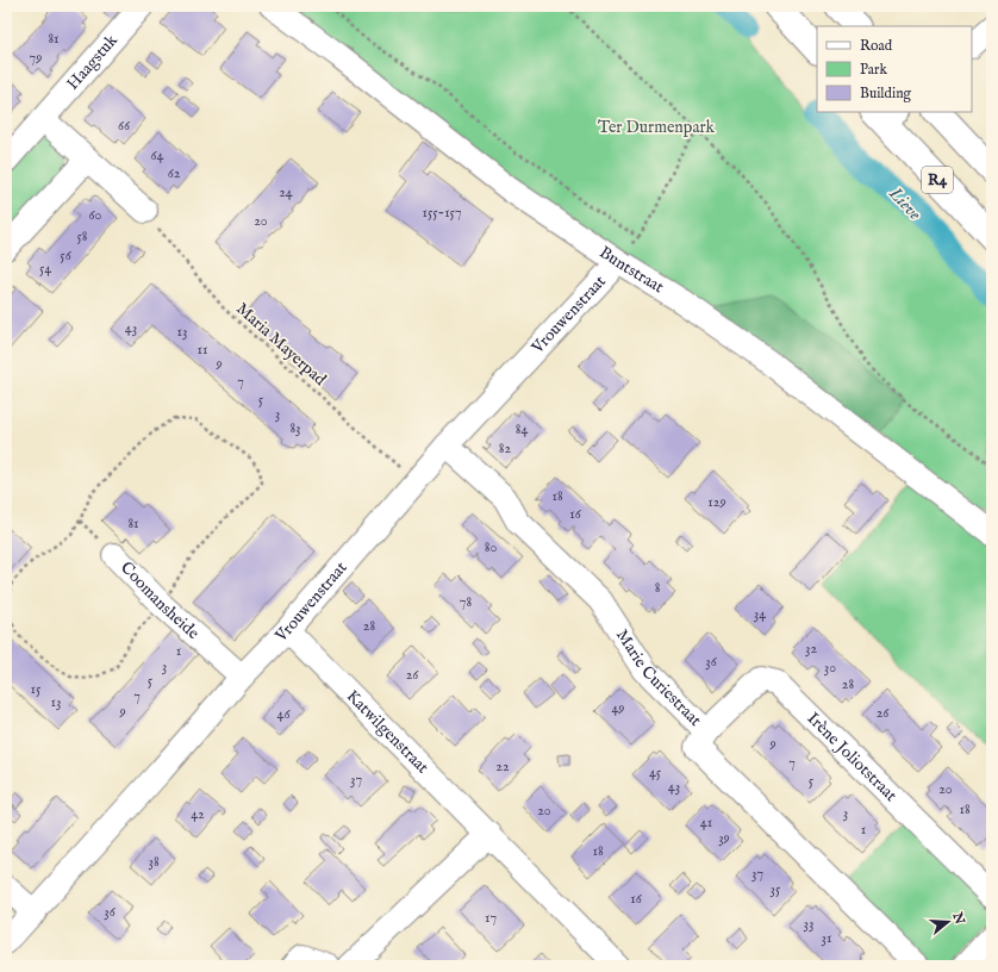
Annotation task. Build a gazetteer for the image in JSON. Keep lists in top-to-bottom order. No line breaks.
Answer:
{"streets":{"highway":["R4"],"street":["Haagstuk","Buntstraat","Vrouwenstraat","Coomansheide","Marie Curiestraat","Katwilgenstraat","Irène Joliotstraat"],"path":["Maria Mayerpad"]},"crossings":[["Buntstraat","Vrouwenstraat"],["Vrouwenstraat","Maria Mayerpad"],["Vrouwenstraat","Coomansheide"],["Vrouwenstraat","Marie Curiestraat"],["Vrouwenstraat","Katwilgenstraat"],["Marie Curiestraat","Irène Joliotstraat"]],"water":["Lieve"],"parks":["Ter Durmenpark"],"house_numbers":["81","79","66","64","62","24","155-157","60","20","58","56","54","43","13","11","9","7","5","3","83","84","82","18","129","16","81","80","8","78","34","28","32","1","36","3","30","26","5","28","15","7","13","49","9","26","46","9","7","22","45","37","5","43","20","18","20","3","42","41","1","39","18","38","37","35","16","36","17","33","31"],"legend":["Road","Park","Building"],"north":"right"}
